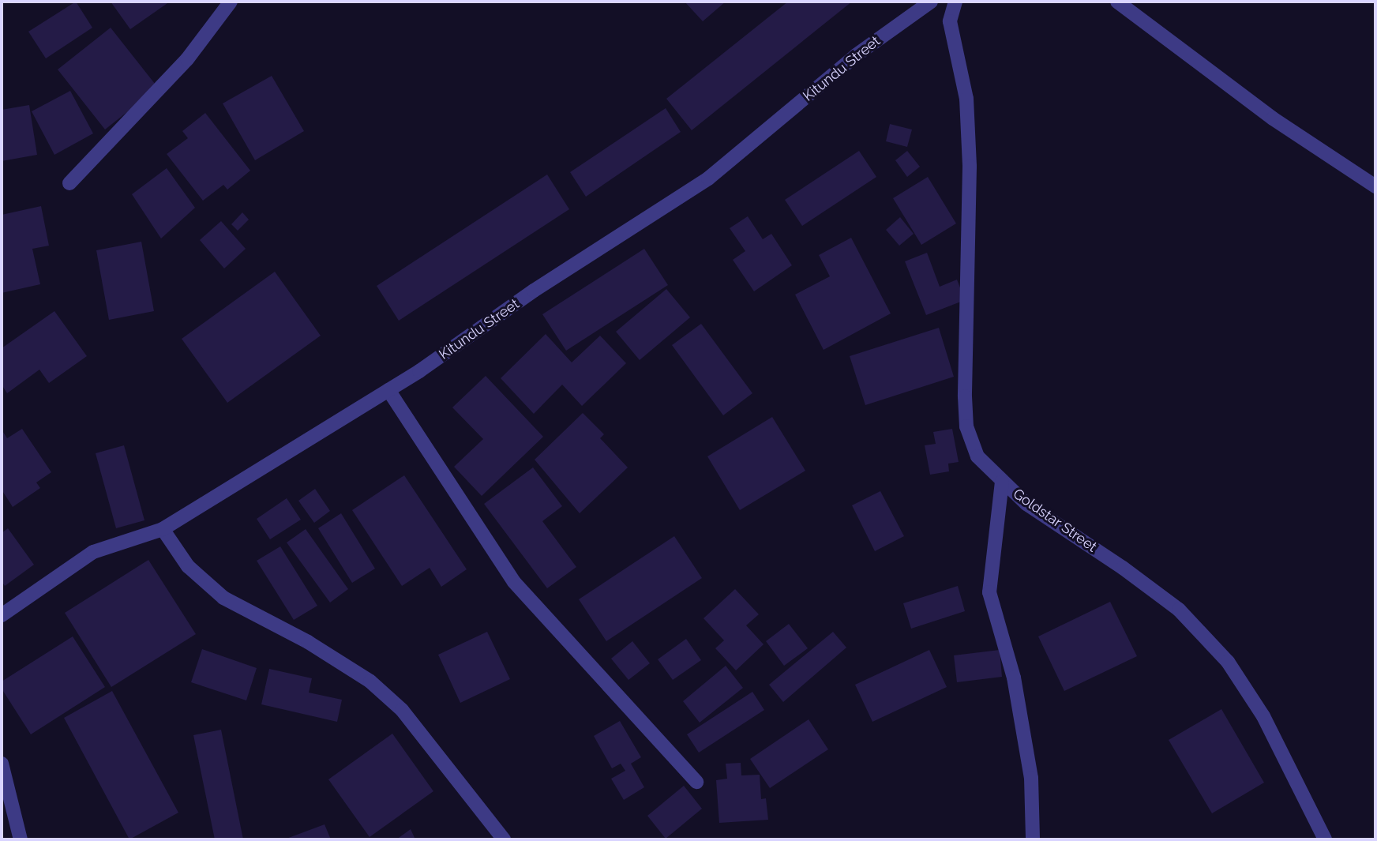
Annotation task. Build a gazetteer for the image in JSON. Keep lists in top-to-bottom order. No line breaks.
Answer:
{"streets":{"street":["Kitundu Street","Goldstar Street"]}}
